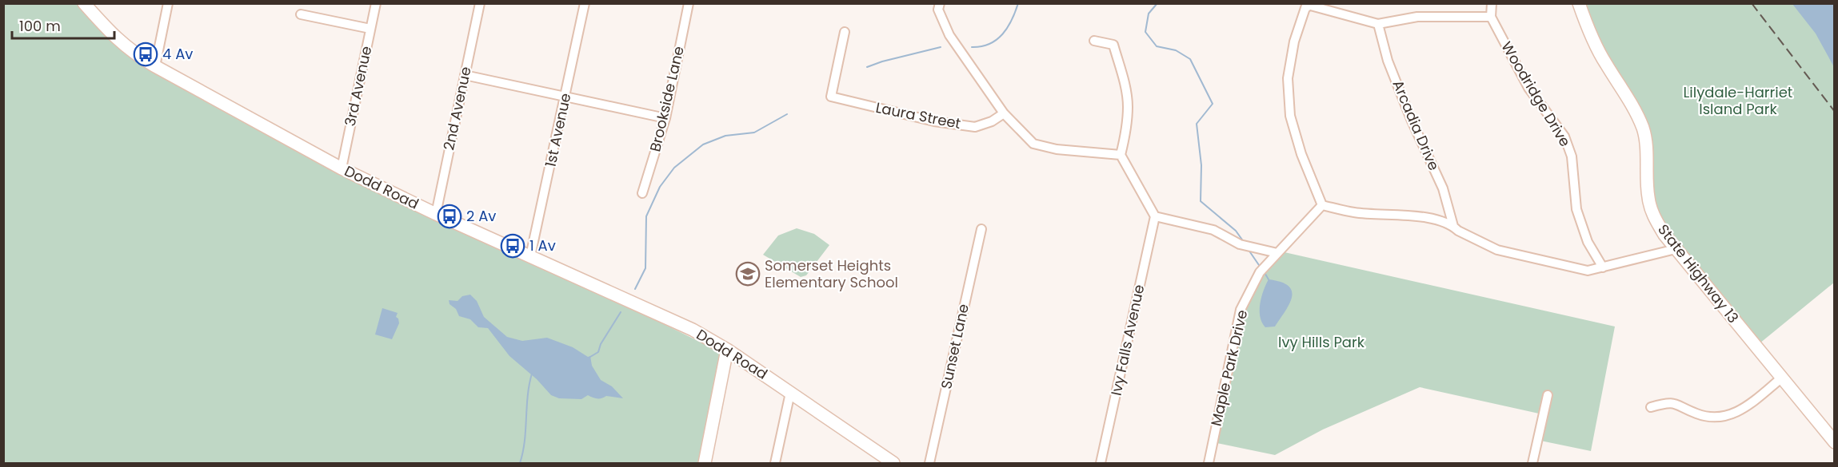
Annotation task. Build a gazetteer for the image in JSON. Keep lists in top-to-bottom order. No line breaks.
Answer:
{"streets":{"main road":["Dodd Road","State Highway 13"],"street":["3rd Avenue","Woodridge Drive","Brookside Lane","2nd Avenue","Laura Street","Arcadia Drive","1st Avenue","Ivy Falls Avenue","Sunset Lane","Maple Park Drive"]},"crossings":[["3rd Avenue","Dodd Road"],["2nd Avenue","Dodd Road"],["1st Avenue","Dodd Road"]],"parks":["Lilydale-Harriet Island Park","Ivy Hills Park"],"places":{"bus stop":["4 Av","2 Av","1 Av"],"school or university":["Somerset Heights Elementary School"]},"scale_bar":"100 m"}
